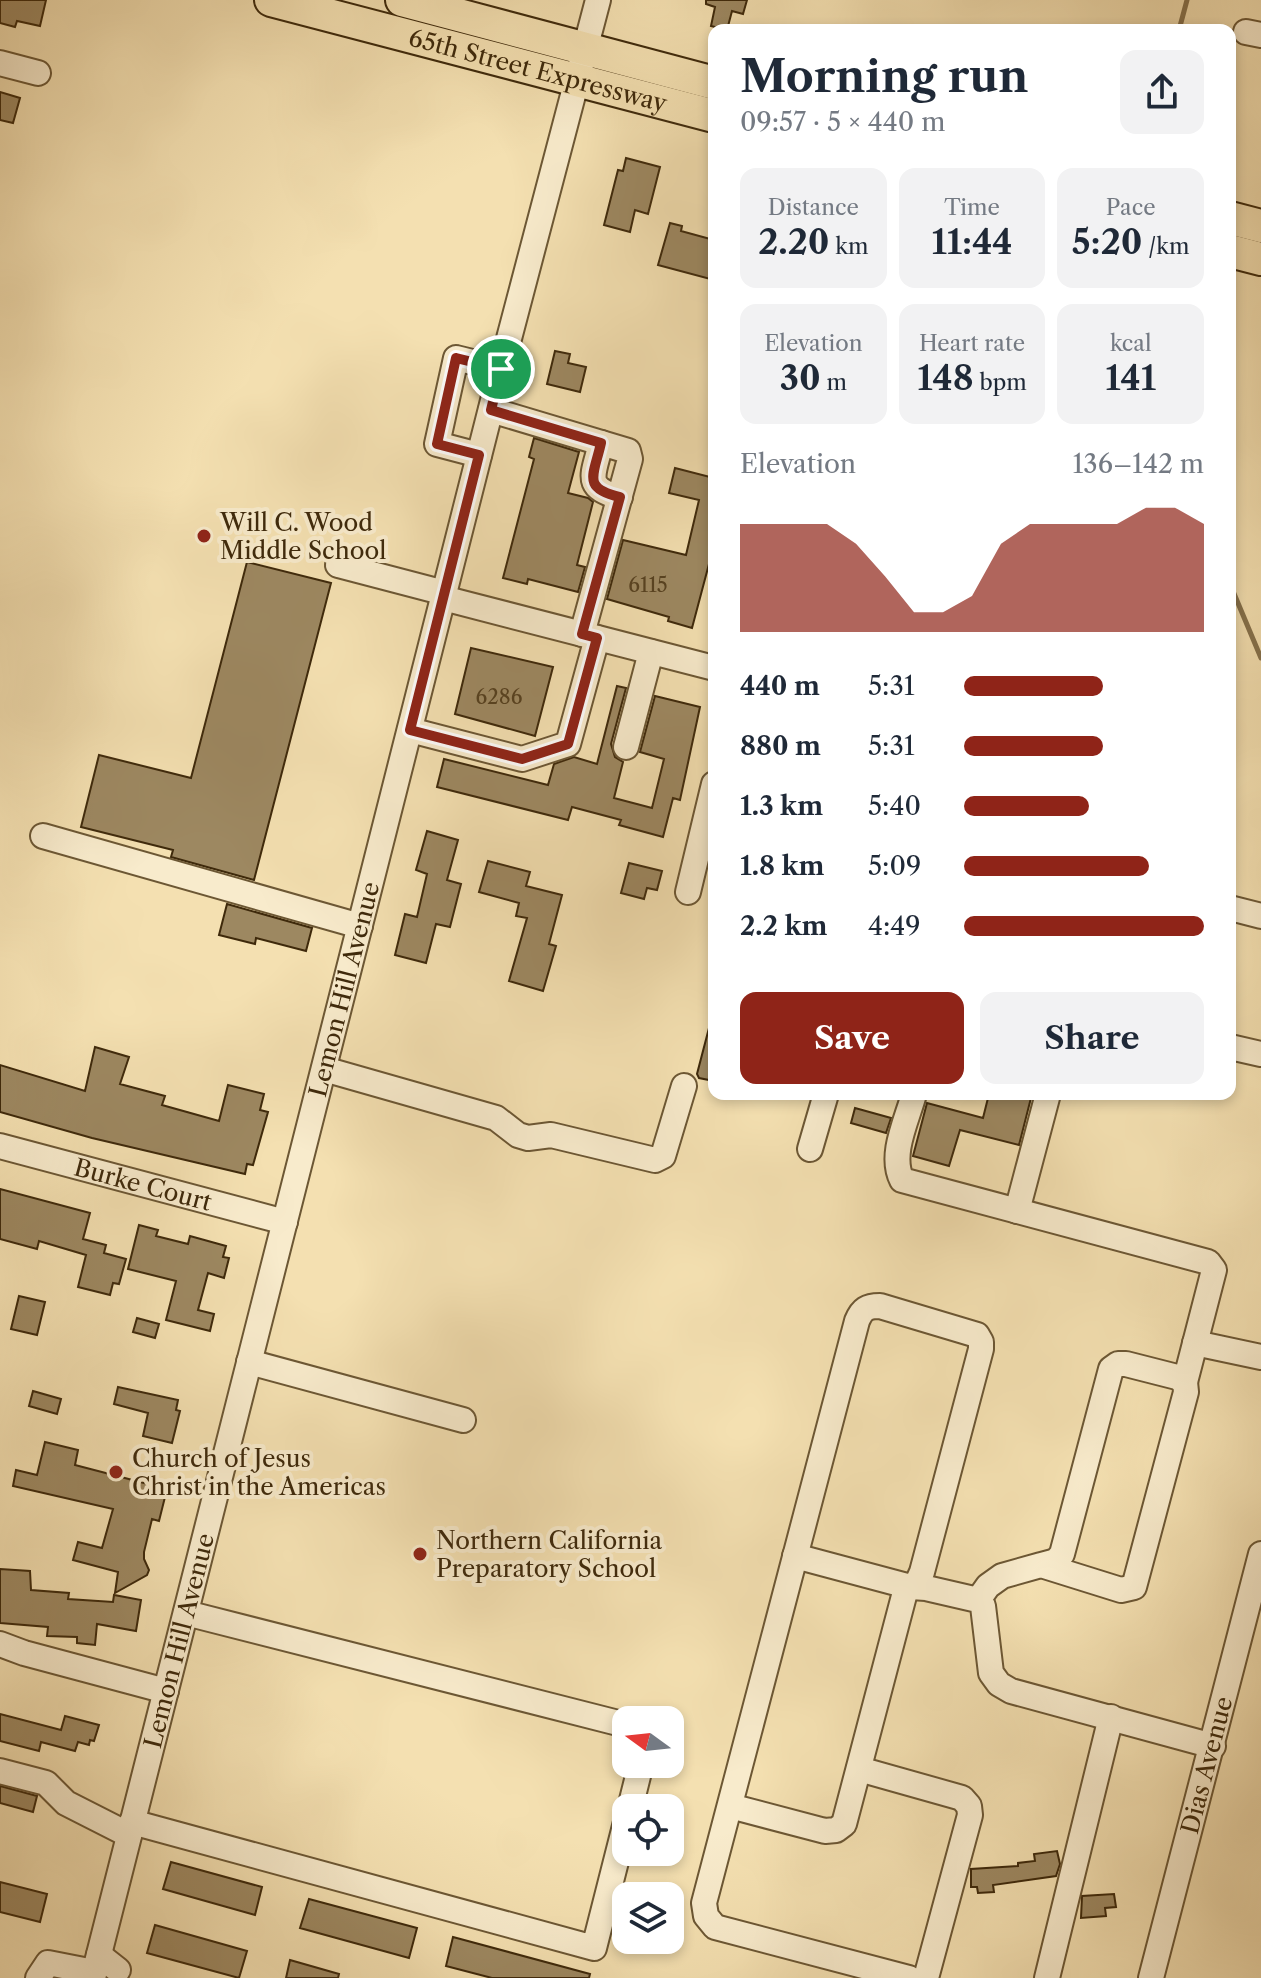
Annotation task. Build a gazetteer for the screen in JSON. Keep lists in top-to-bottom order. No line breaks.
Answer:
{"streets":{"main road":["65th Street Expressway"],"street":["Lemon Hill Avenue","Burke Court","Dias Avenue"]},"crossings":[["65th Street Expressway","Lemon Hill Avenue"],["Lemon Hill Avenue","Burke Court"]],"places":["Will C. Wood Middle School","Church of Jesus Christ in the Americas","Northern California Preparatory School"],"house_numbers":["6115","6286"],"north":"left","page":{"heading":["Morning run","09:57 · 5 × 440 m"],"stats":[["Distance","2.20 km"],["Time","11:44"],["Pace","5:20 /km"],["Elevation","30 m"],["Heart rate","148 bpm"],["kcal","141"]],"chart":["Elevation","136–142 m"],"list":[{"name":"440 m","note":"5:31"},{"name":"880 m","note":"5:31"},{"name":"1.3 km","note":"5:40"},{"name":"1.8 km","note":"5:09"},{"name":"2.2 km","note":"4:49"}],"buttons":["Save","Share"]}}
